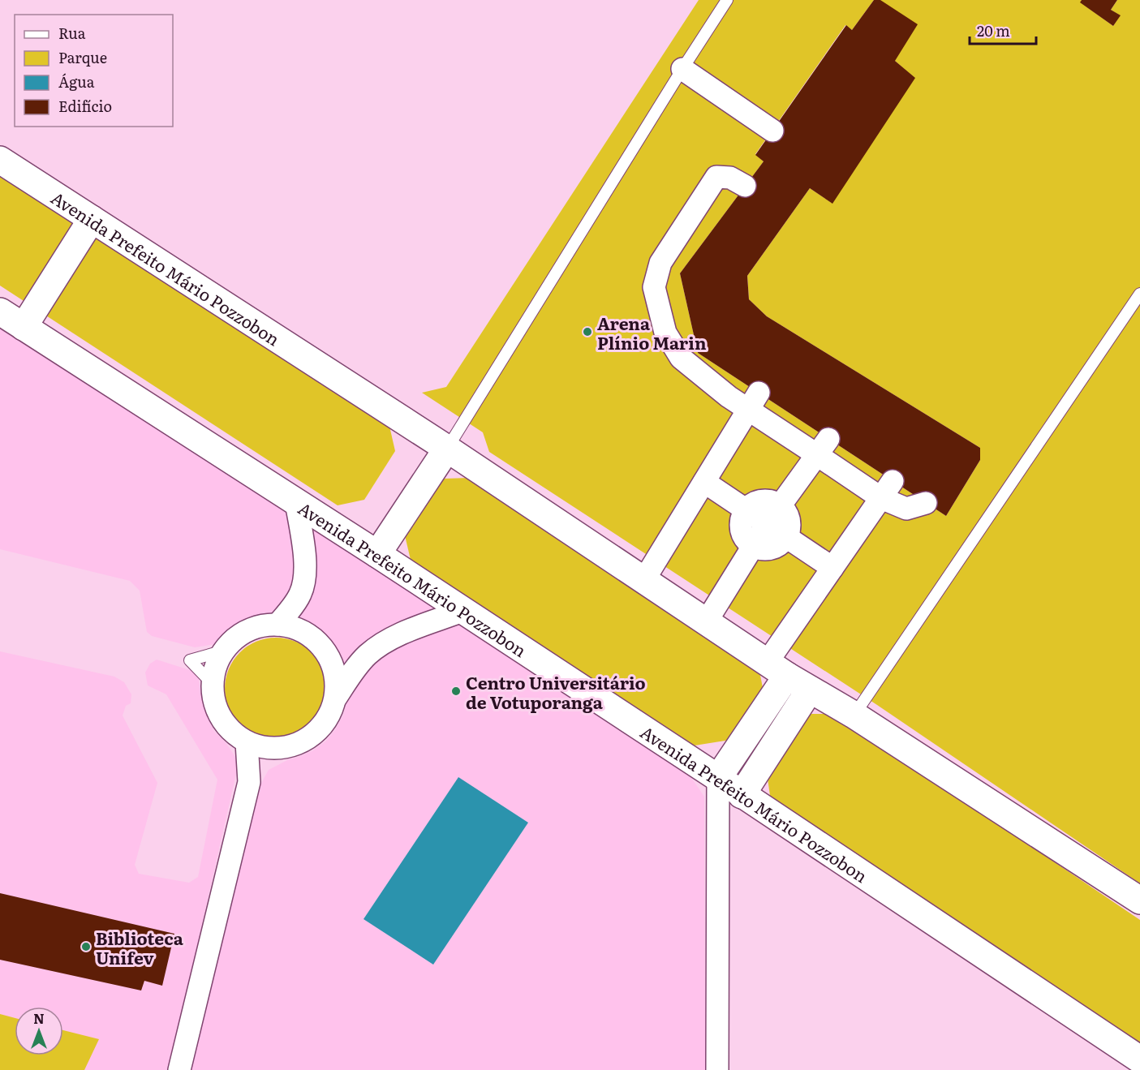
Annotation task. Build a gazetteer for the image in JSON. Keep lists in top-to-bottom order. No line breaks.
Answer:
{"streets":{"street":["Avenida Prefeito Mário Pozzobon"]},"places":["Arena Plínio Marin","Centro Universitário de Votuporanga","Biblioteca Unifev"],"legend":["Rua","Parque","Água","Edifício"],"scale_bar":"20 m","north":"top"}
